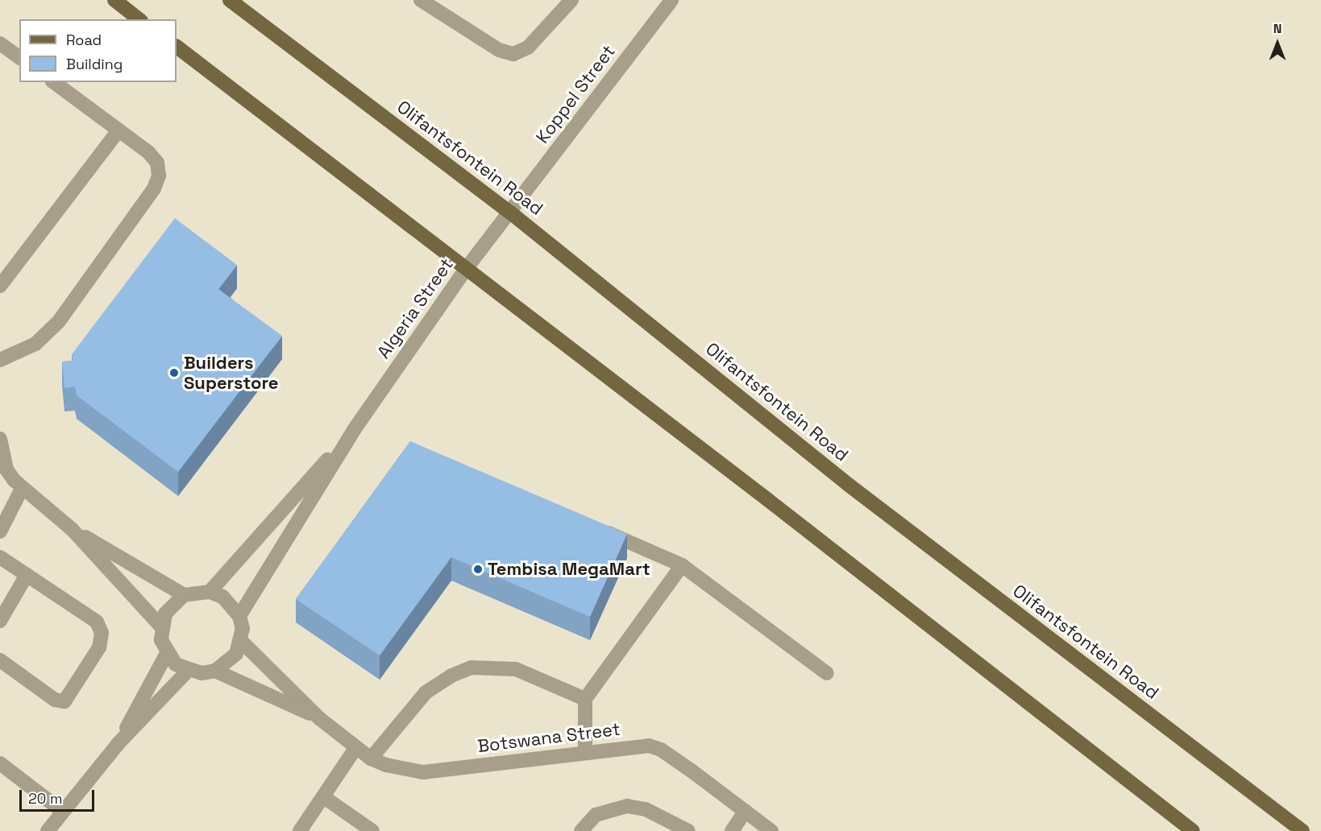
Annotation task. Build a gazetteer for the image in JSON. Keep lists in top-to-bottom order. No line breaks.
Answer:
{"streets":{"main road":["Olifantsfontein Road"],"street":["Koppel Street","Algeria Street","Botswana Street"]},"crossings":[["Koppel Street","Olifantsfontein Road"],["Koppel Street","Algeria Street"],["Olifantsfontein Road","Algeria Street"],["Algeria Street","Botswana Street"]],"places":["Builders Superstore","Tembisa MegaMart"],"legend":["Road","Building"],"scale_bar":"20 m","north":"top"}
